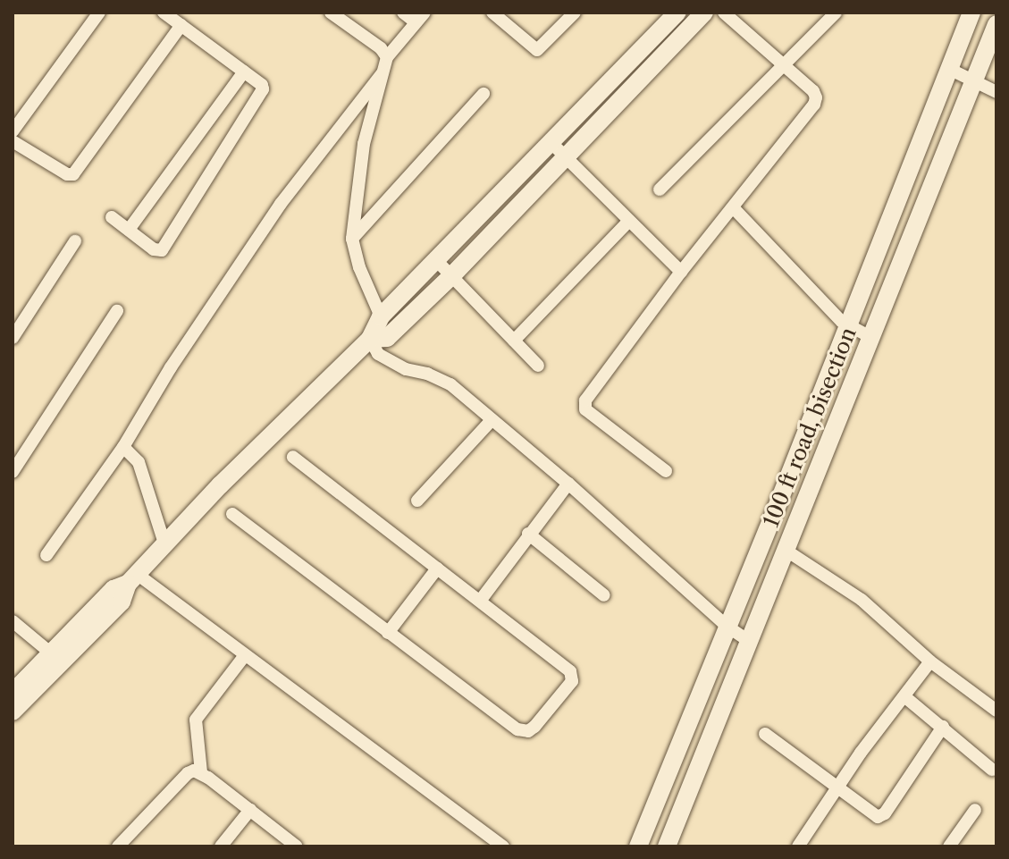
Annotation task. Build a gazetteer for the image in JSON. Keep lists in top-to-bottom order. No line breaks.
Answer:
{"streets":{"street":["100 ft road, bisection"]}}
